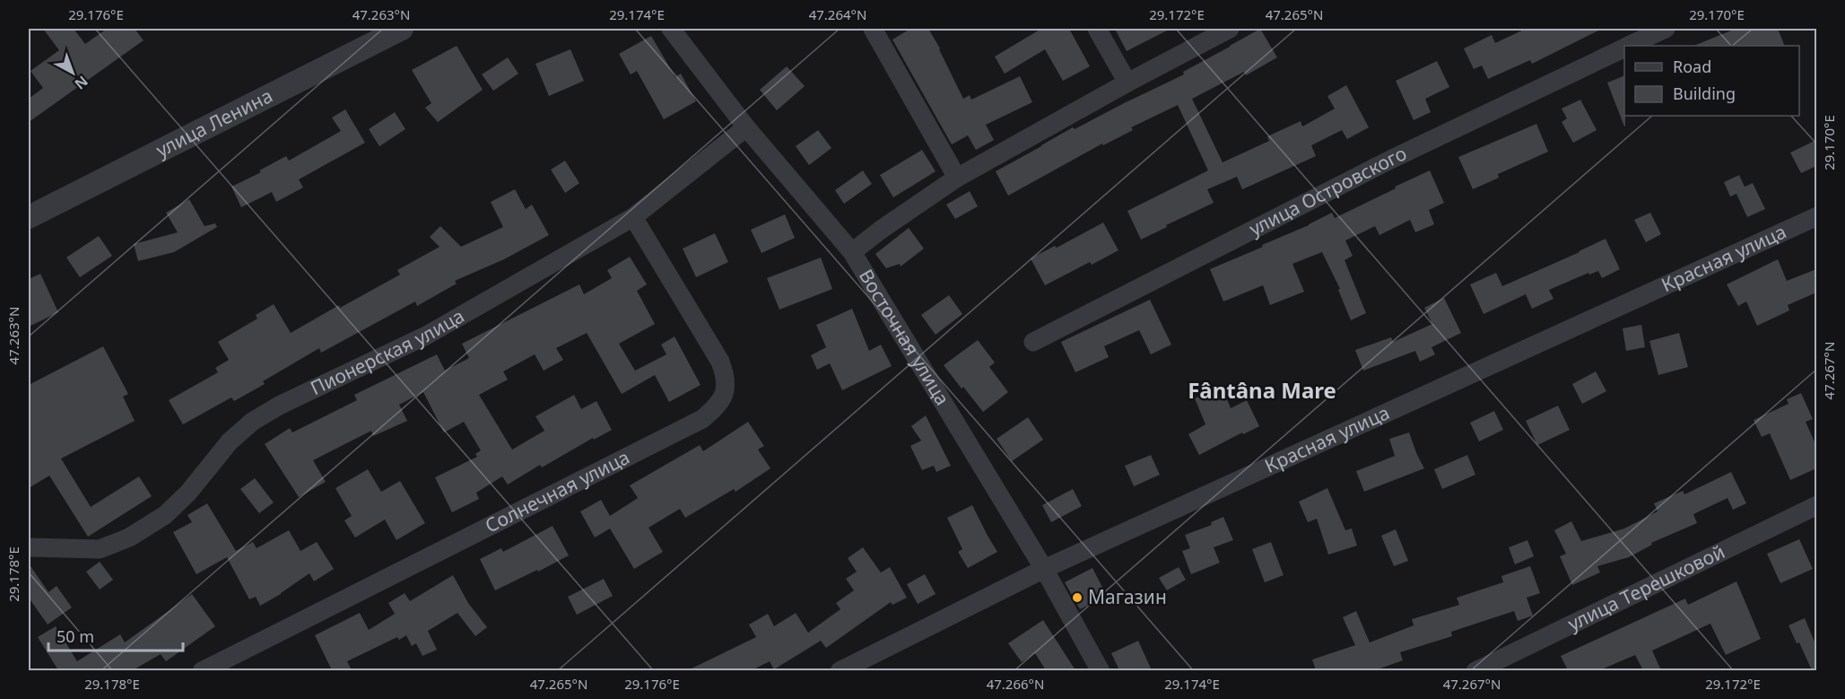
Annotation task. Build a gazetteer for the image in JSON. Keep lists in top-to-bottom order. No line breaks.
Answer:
{"streets":{"street":["улица Ленина","улица Островского","Красная улица","Восточная улица","Пионерская улица","Солнечная улица","улица Терешковой"]},"crossings":[["Красная улица","Восточная улица"],["Восточная улица","Пионерская улица"],["Пионерская улица","Солнечная улица"]],"districts":["Fântâna Mare"],"places":["Магазин"],"legend":["Road","Building"],"scale_bar":"50 m","north":"bottom right","coordinates":["29.176°E","47.263°N","29.174°E","47.264°N","29.172°E","47.265°N","29.170°E","47.267°N","29.178°E","47.266°N"]}
